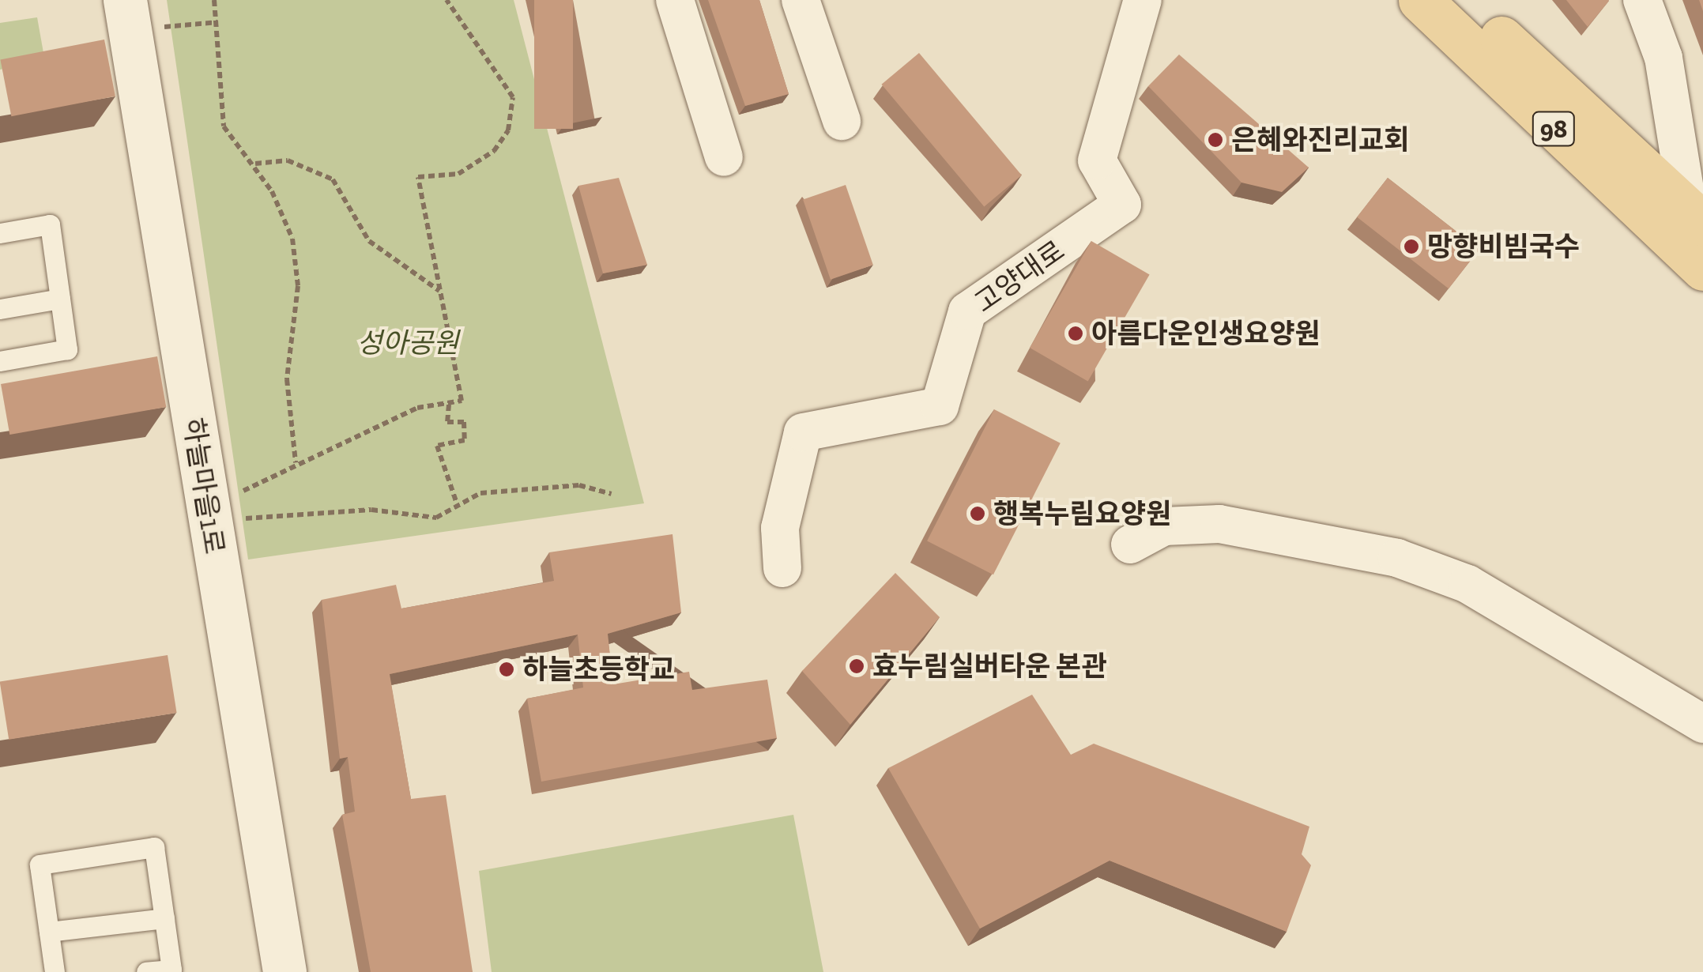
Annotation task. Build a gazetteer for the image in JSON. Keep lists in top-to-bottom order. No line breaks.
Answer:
{"streets":{"main road":["98"],"street":["고양대로","하늘마을1로"]},"parks":["성아공원"],"places":["은혜와진리교회","망향비빔국수","아름다운인생요양원","행복누림요양원","효누림실버타운 본관","하늘초등학교"]}
